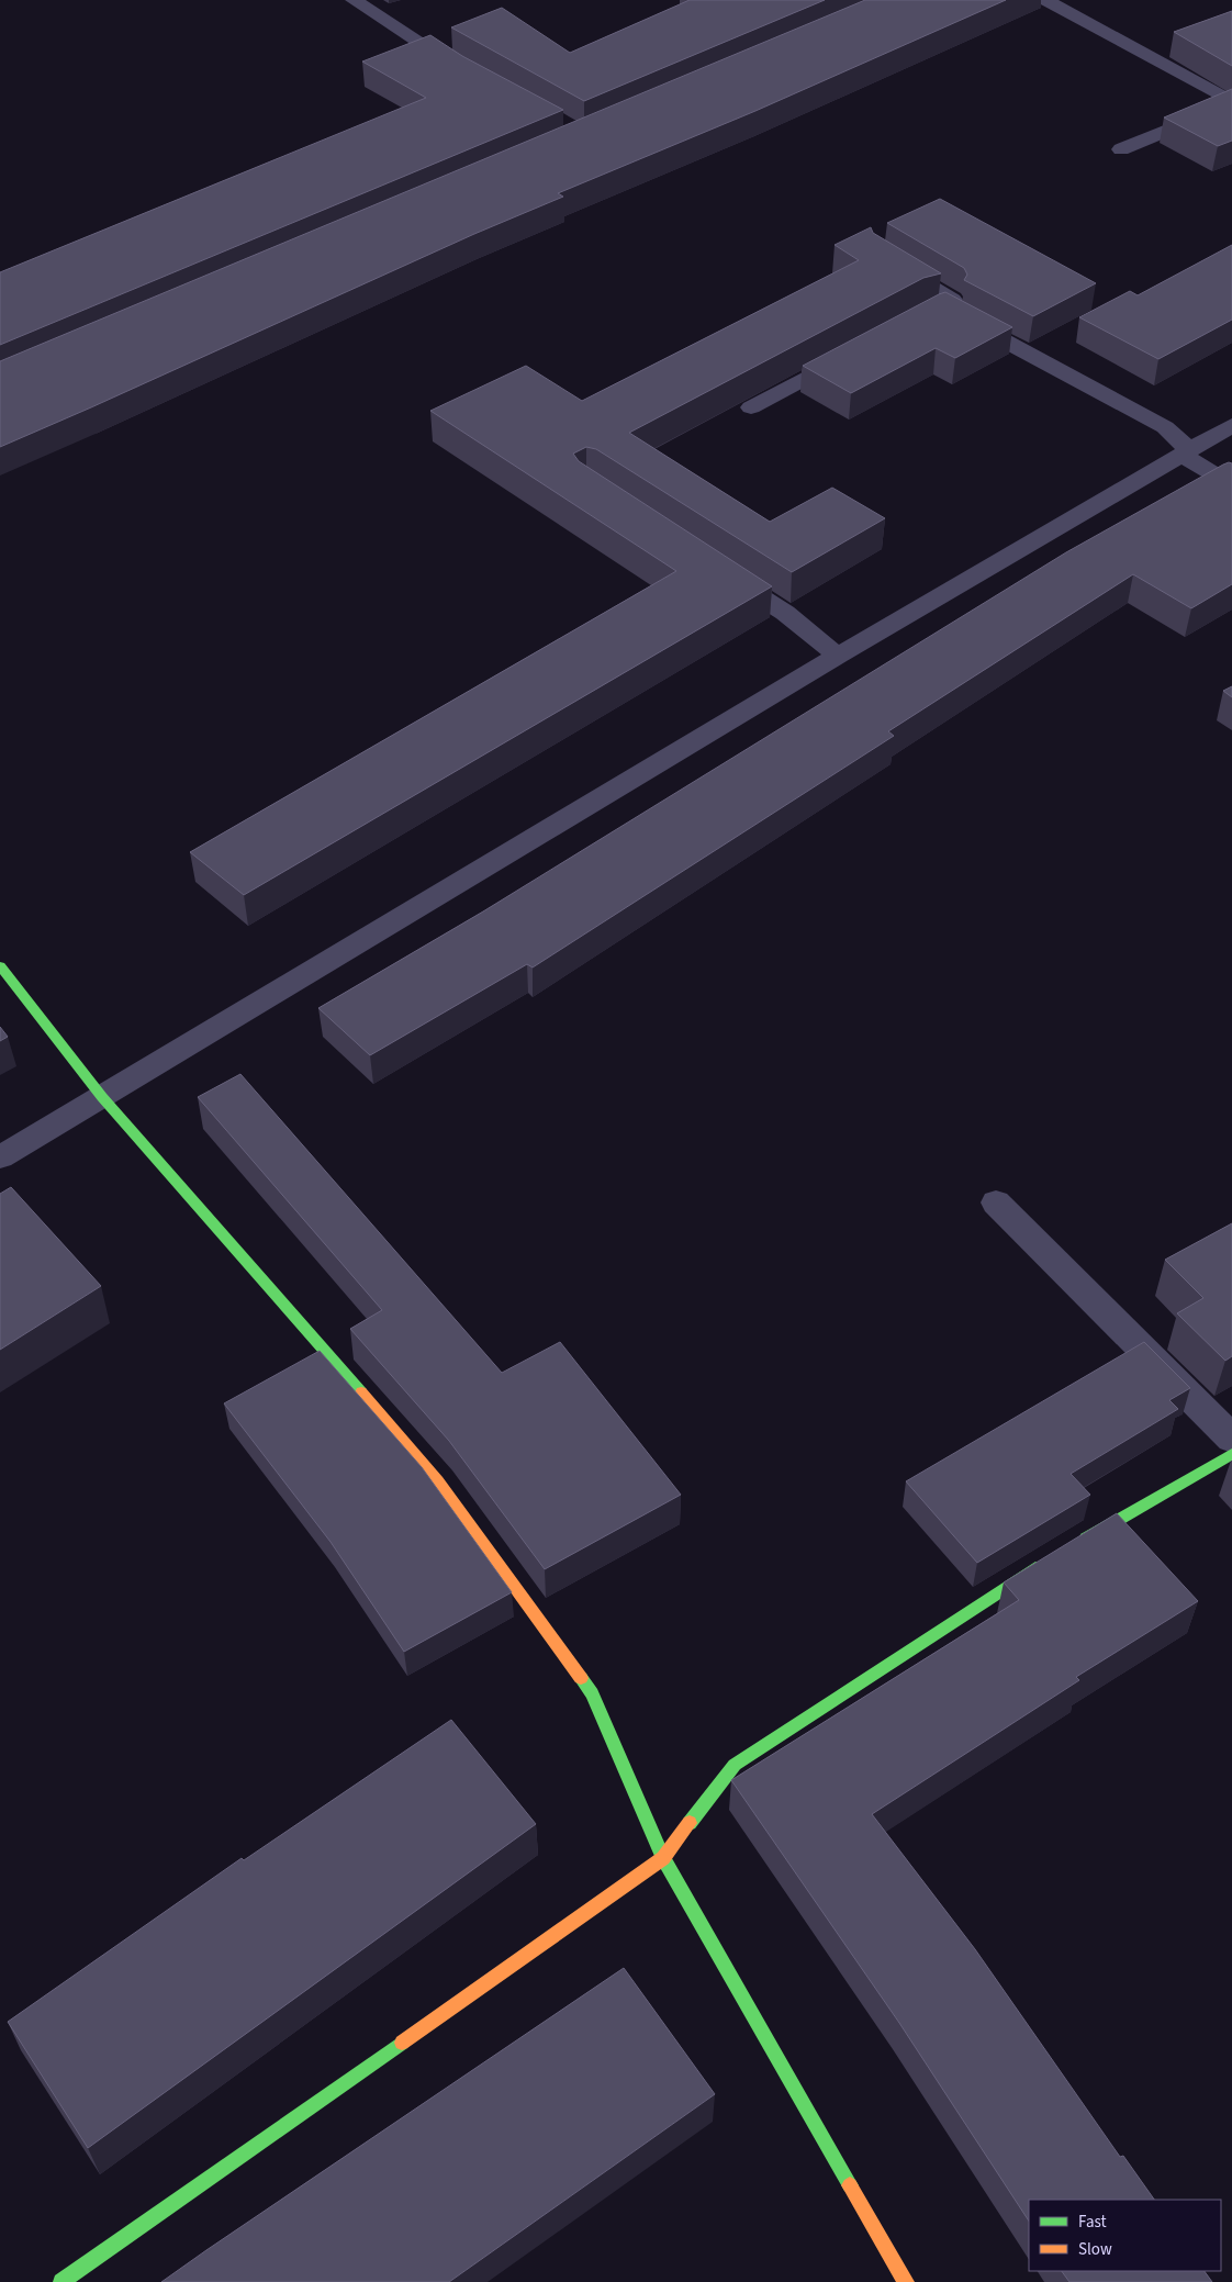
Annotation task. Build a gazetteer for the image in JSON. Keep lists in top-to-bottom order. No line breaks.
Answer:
{"legend":["Fast","Slow"]}
